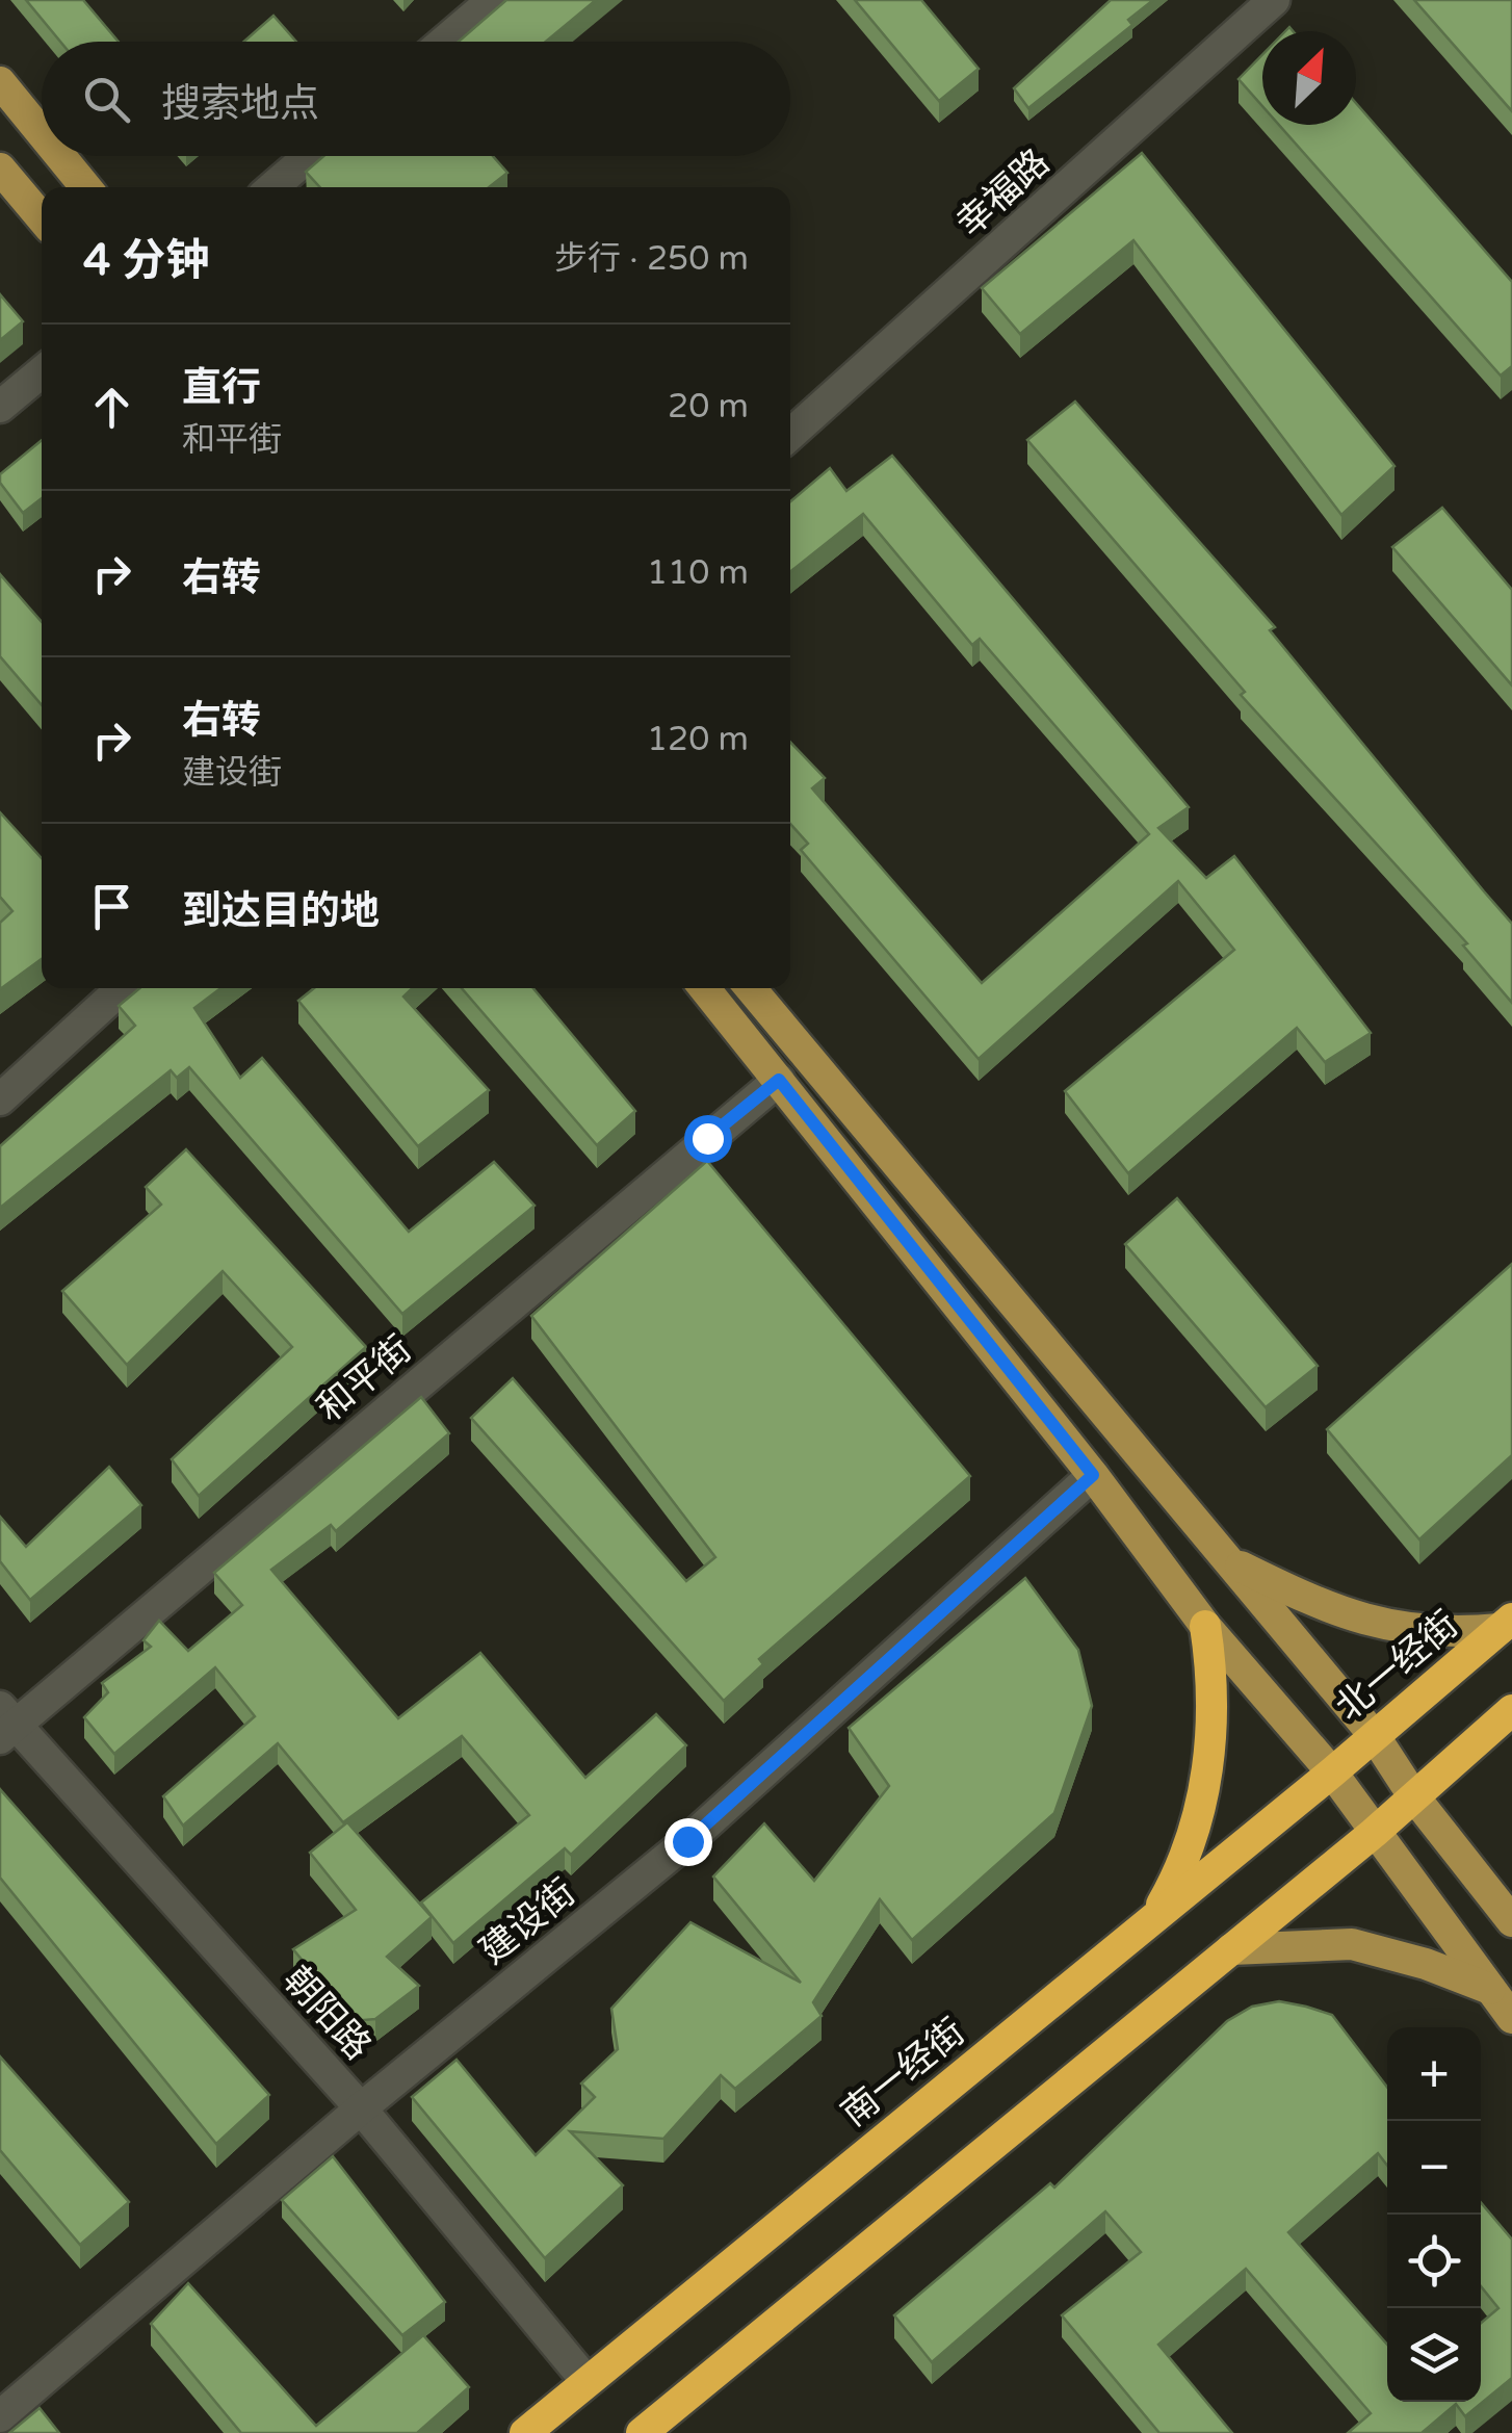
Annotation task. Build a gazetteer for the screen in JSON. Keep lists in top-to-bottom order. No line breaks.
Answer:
{"streets":{"highway":["北一经街","南一经街"],"street":["幸福路","和平街","建设街","朝阳路"]},"crossings":[["和平街","朝阳路"],["北一经街","南一经街"],["建设街","朝阳路"],["朝阳路","南一经街"]],"north":"top right","page":{"search":"搜索地点","heading":["4 分钟","步行 · 250 m"],"list":[["直行","和平街","20 m"],["右转","110 m"],["右转","建设街","120 m"],"到达目的地"],"map_buttons":["+","−"]}}
